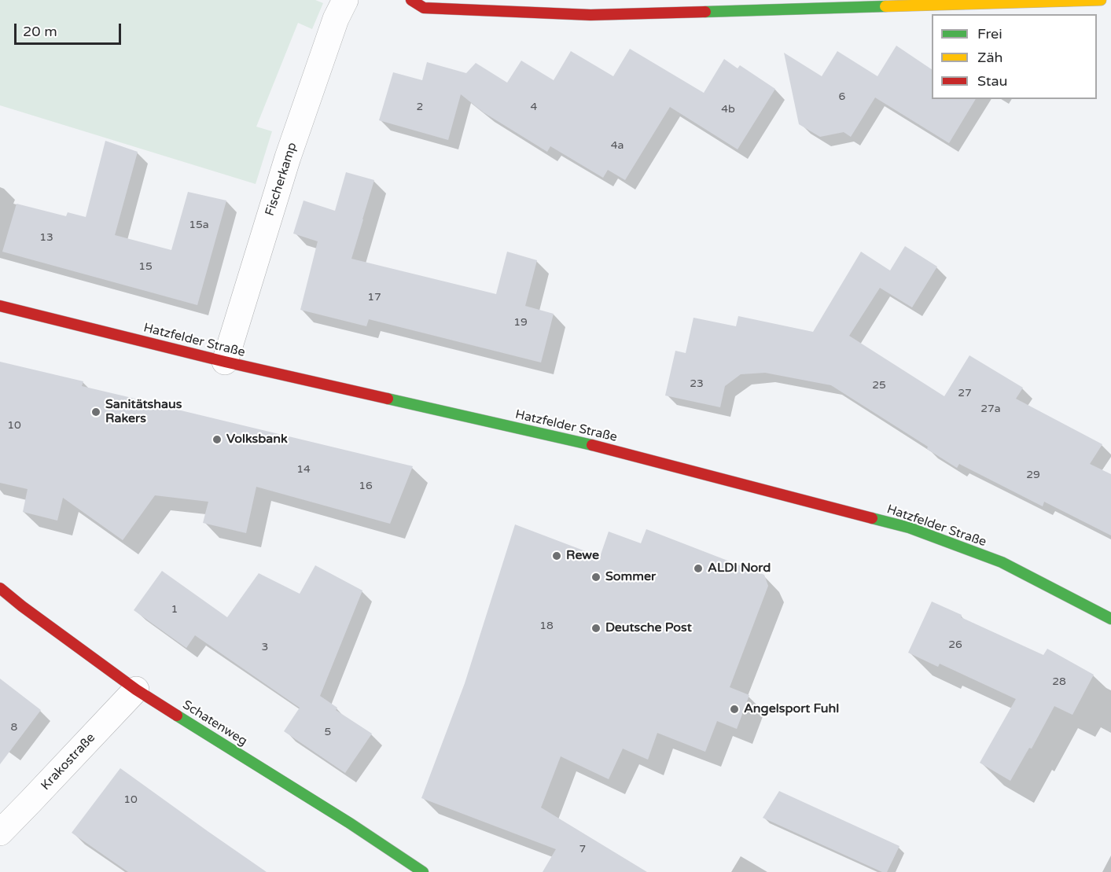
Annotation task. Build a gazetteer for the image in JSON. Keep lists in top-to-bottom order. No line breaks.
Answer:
{"streets":{"street":["Fischerkamp","Hatzfelder Straße","Schatenweg","Krakostraße"]},"crossings":[["Fischerkamp","Hatzfelder Straße"],["Schatenweg","Krakostraße"]],"places":["Sanitätshaus Rakers","Volksbank","Rewe","ALDI Nord","Sommer","Deutsche Post","Angelsport Fuhl"],"house_numbers":["6","2","4","4b","4a","15a","13","15","17","19","23","25","27","27a","10","14","29","16","1","18","26","3","28","8","5","10","7"],"legend":["Frei","Zäh","Stau"],"scale_bar":"20 m"}
